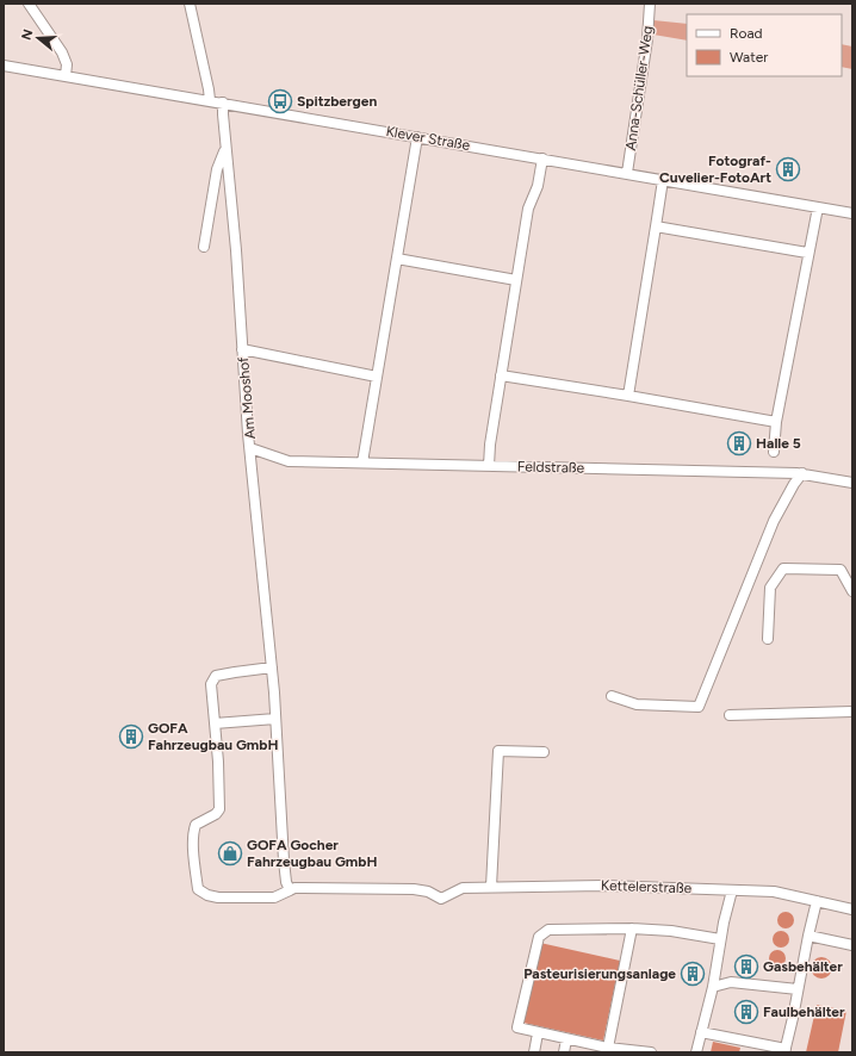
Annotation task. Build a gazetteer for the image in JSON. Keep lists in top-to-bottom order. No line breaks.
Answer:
{"streets":{"street":["Anna-Schüller-Weg","Klever Straße","Am Mooshof","Feldstraße","Kettelerstraße"]},"crossings":[["Anna-Schüller-Weg","Klever Straße"],["Klever Straße","Am Mooshof"],["Am Mooshof","Feldstraße"],["Am Mooshof","Kettelerstraße"]],"places":{"bus stop":["Spitzbergen"],"building":["Fotograf- Cuvelier-FotoArt","Halle 5","GOFA Fahrzeugbau GmbH","Gasbehälter","Pasteurisierungsanlage","Faulbehälter"],"shop":["GOFA Gocher Fahrzeugbau GmbH"]},"legend":["Road","Water"],"north":"left"}
